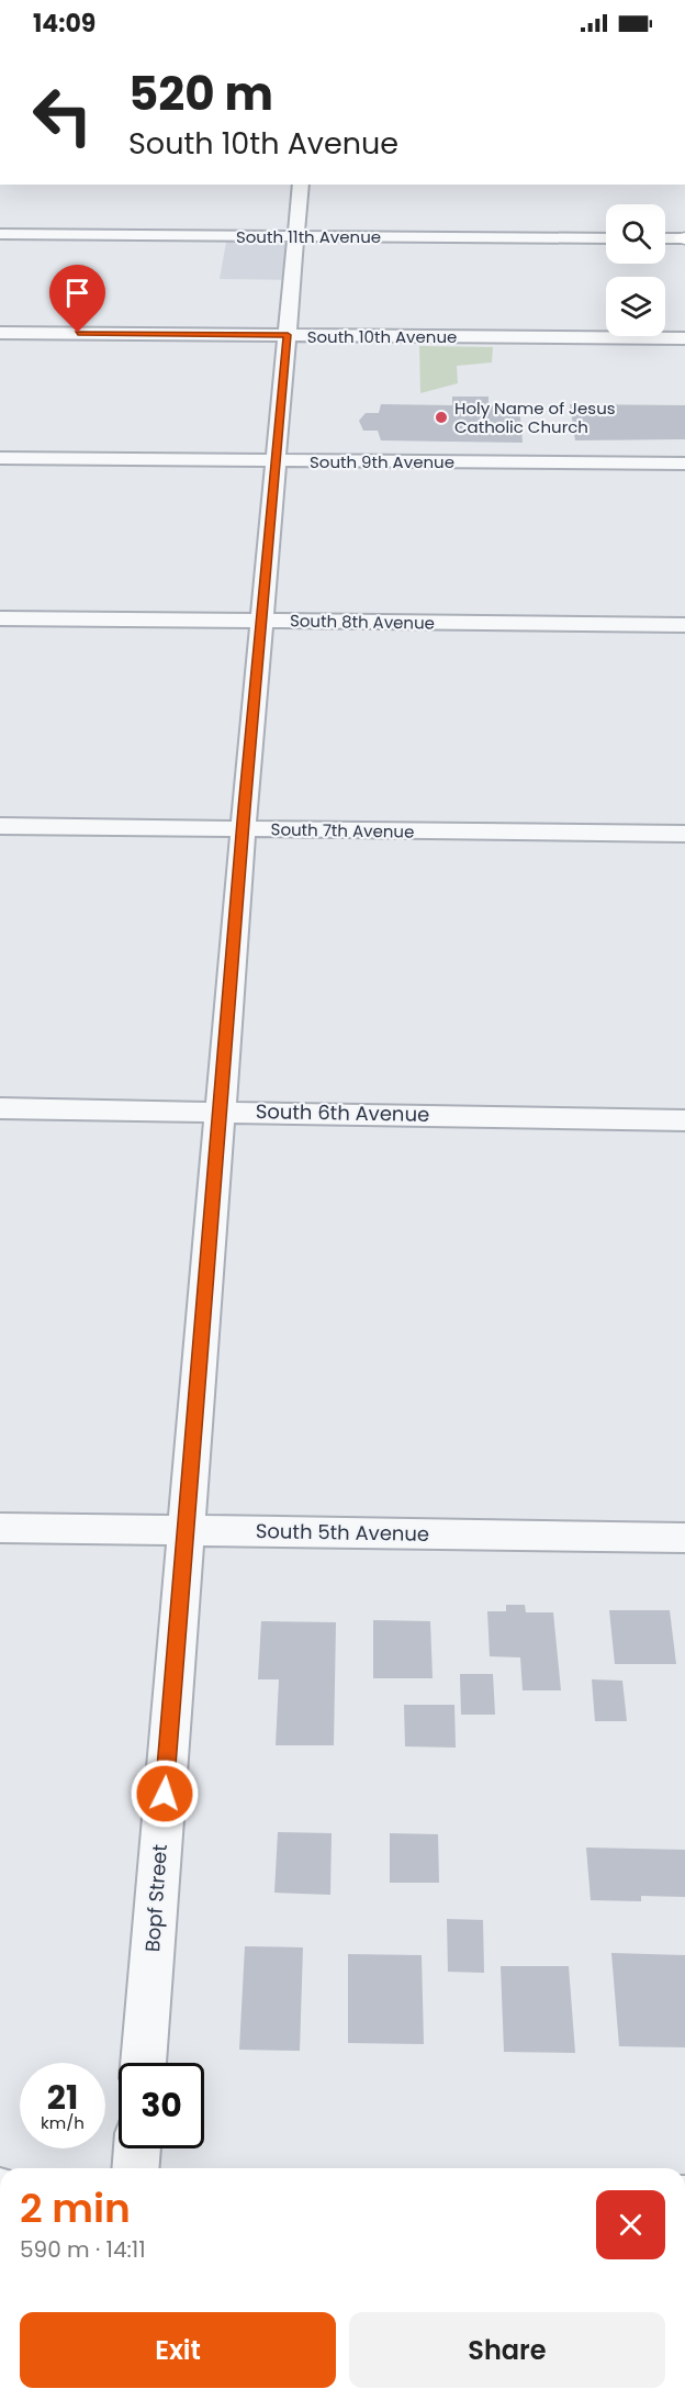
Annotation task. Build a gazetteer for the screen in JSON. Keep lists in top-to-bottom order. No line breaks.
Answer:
{"streets":{"street":["South 11th Avenue","South 10th Avenue","South 9th Avenue","South 8th Avenue","South 7th Avenue","South 6th Avenue","South 5th Avenue","Bopf Street"]},"crossings":[["South 11th Avenue","Bopf Street"],["South 10th Avenue","Bopf Street"],["South 9th Avenue","Bopf Street"],["South 8th Avenue","Bopf Street"],["South 7th Avenue","Bopf Street"],["South 6th Avenue","Bopf Street"],["South 5th Avenue","Bopf Street"]],"places":["Holy Name of Jesus Catholic Church"],"page":{"status":"14:09","turn":["520 m","South 10th Avenue"],"speed":"21 km/h","limit":"30","heading":["2 min","590 m · 14:11"],"buttons":["Exit","Share"]}}
